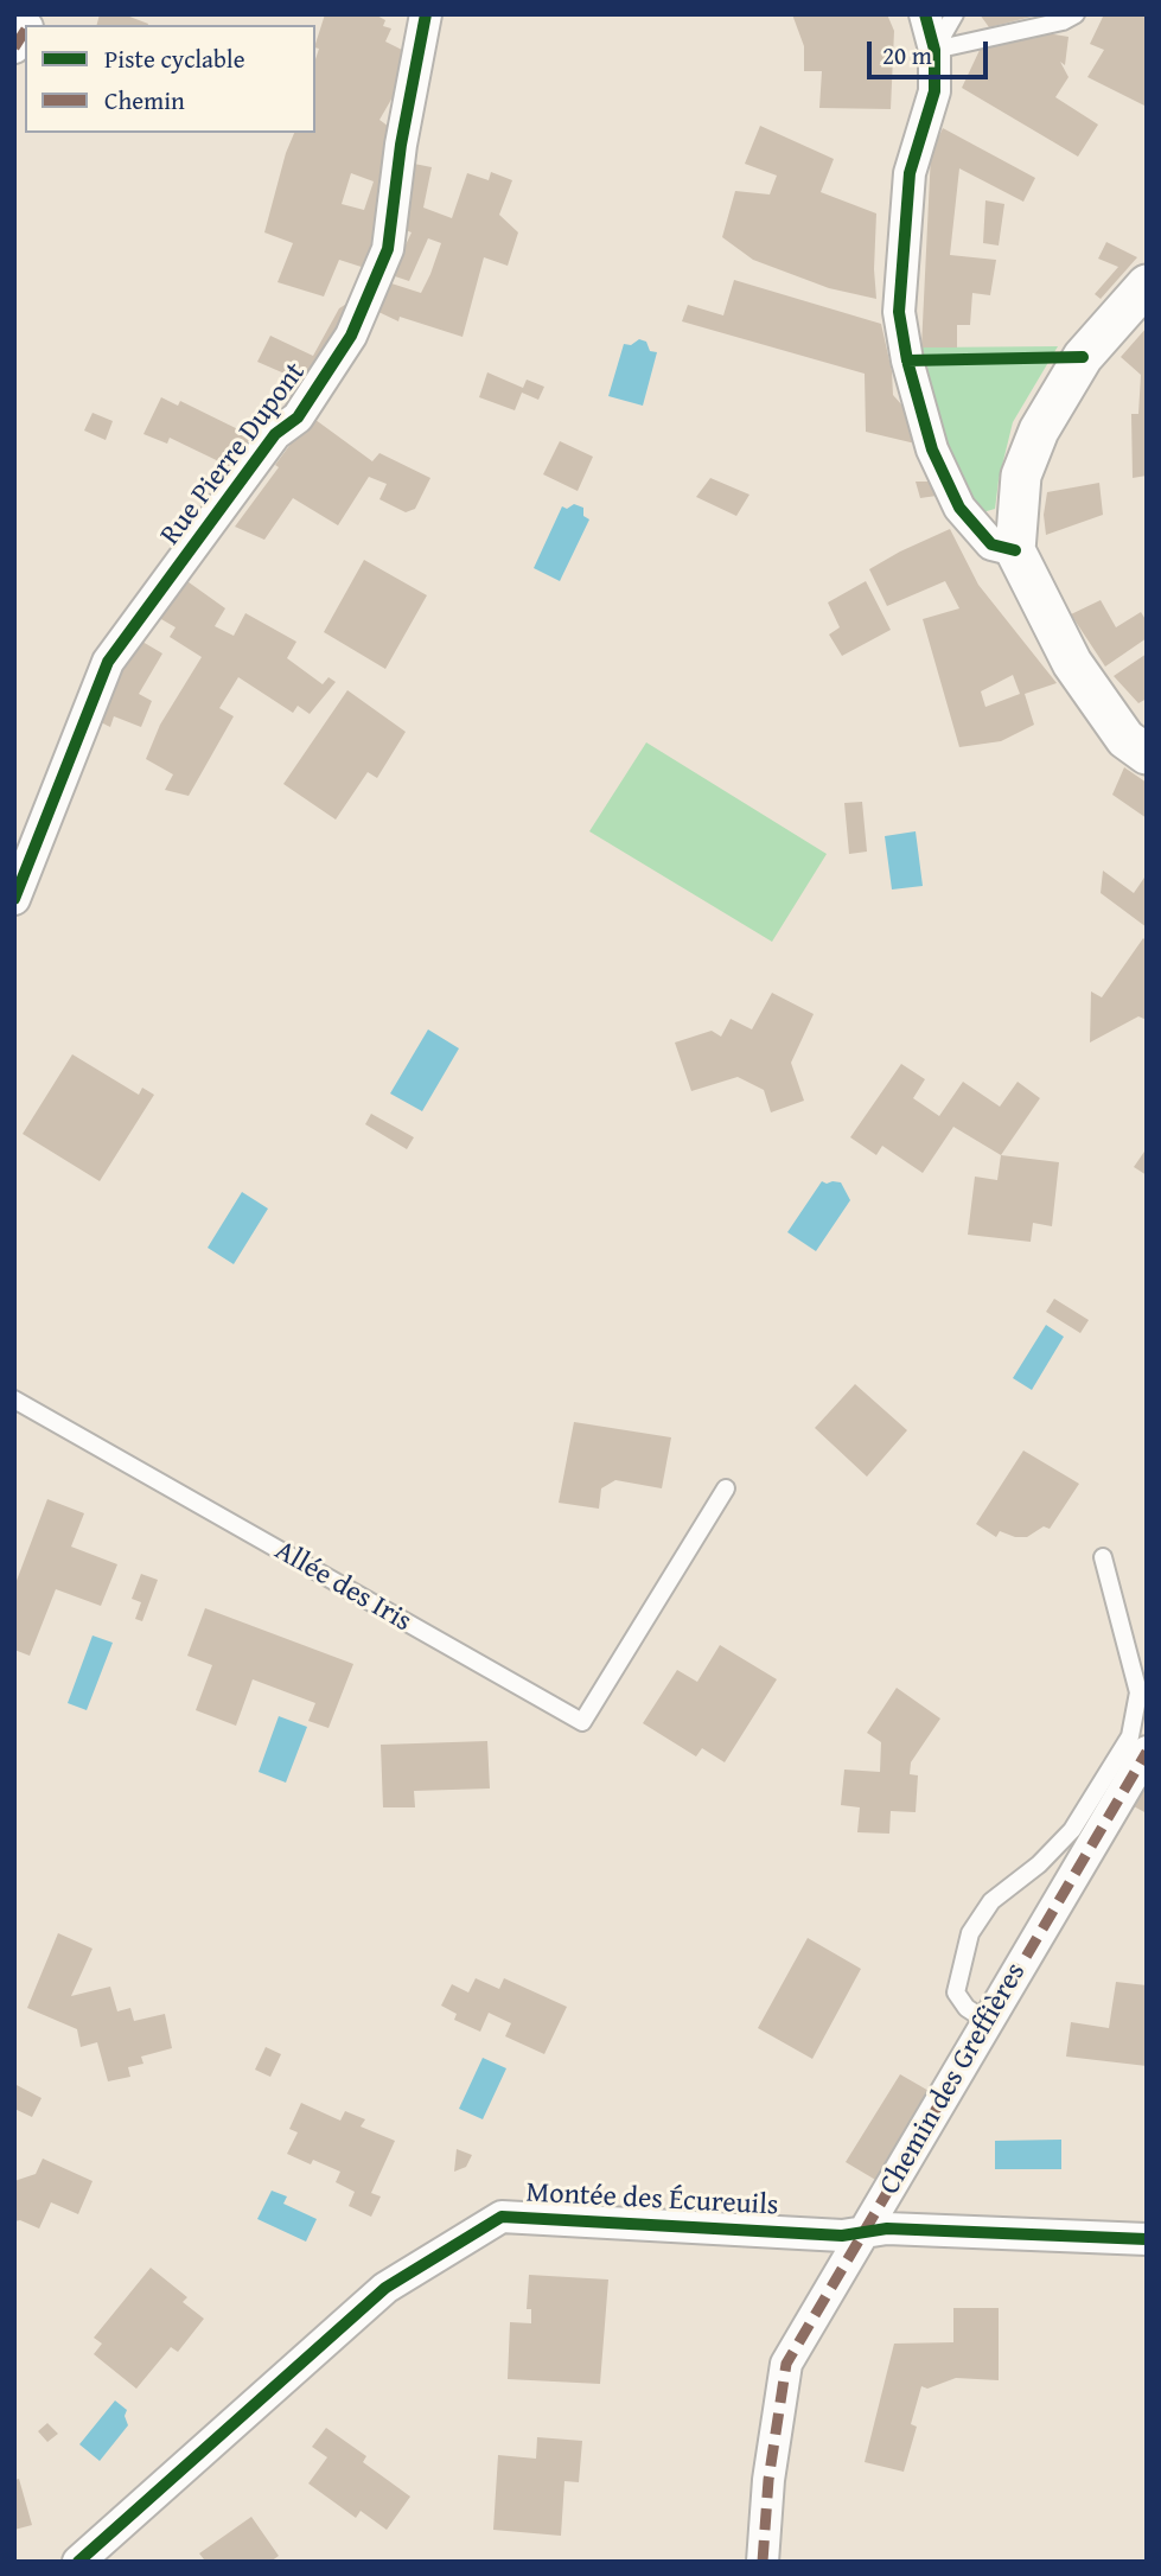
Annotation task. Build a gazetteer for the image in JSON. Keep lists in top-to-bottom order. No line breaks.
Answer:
{"streets":{"street":["Rue Pierre Dupont","Chemin des Greffières","Montée des Écureuils"],"lane":["Allée des Iris"]},"crossings":[["Chemin des Greffières","Montée des Écureuils"]],"legend":["Piste cyclable","Chemin"],"scale_bar":"20 m"}
